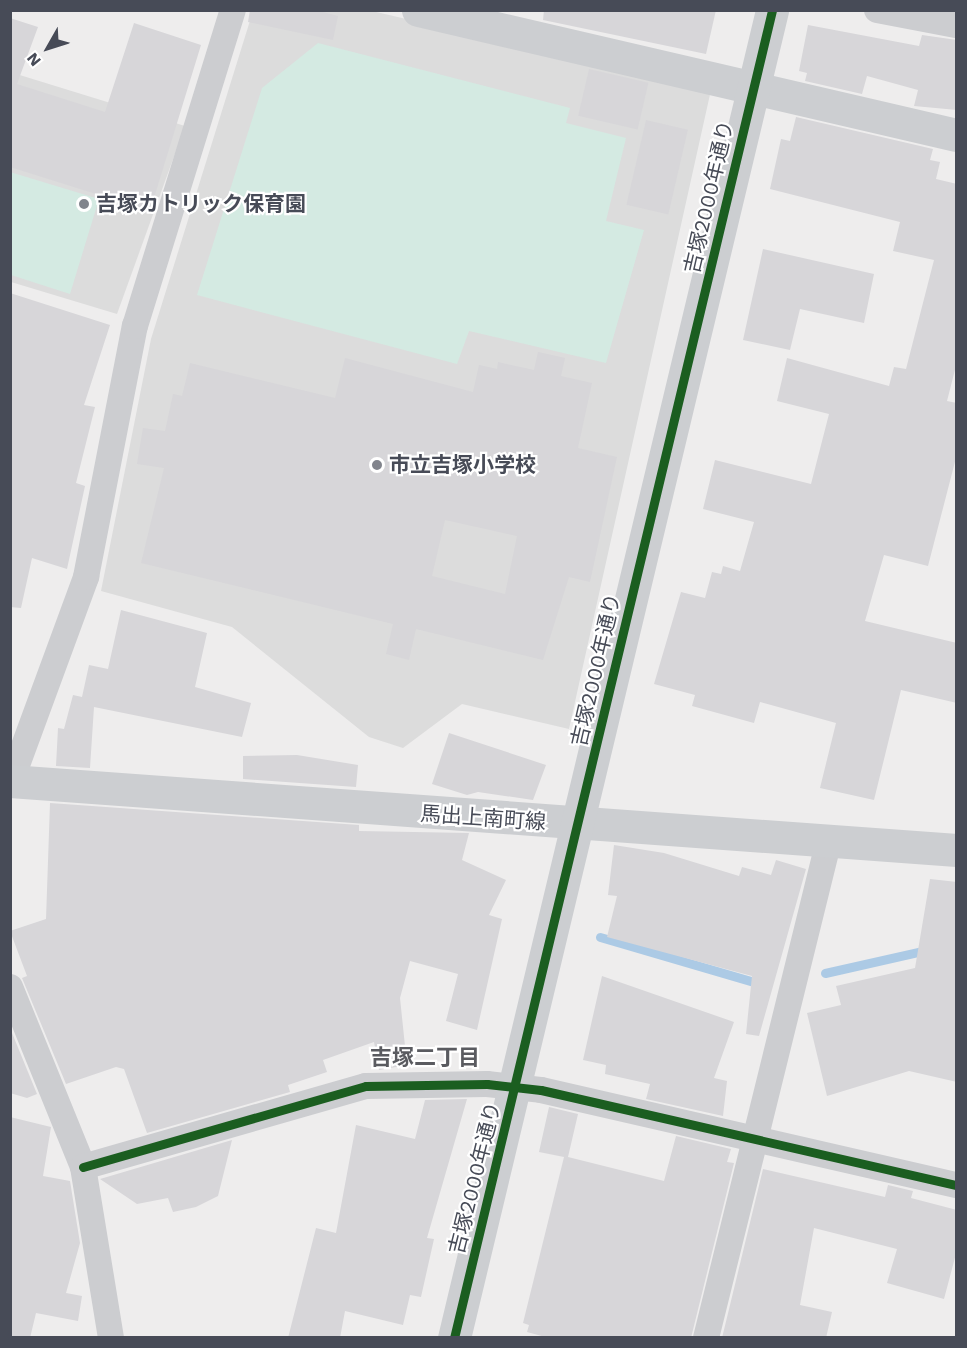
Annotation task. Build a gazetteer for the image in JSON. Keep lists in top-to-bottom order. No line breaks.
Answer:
{"streets":{"street":["吉塚2000年通り","馬出上南町線"]},"crossings":[["吉塚2000年通り","馬出上南町線"]],"districts":["吉塚二丁目"],"places":["吉塚カトリック保育園","市立吉塚小学校"],"north":"bottom left"}
